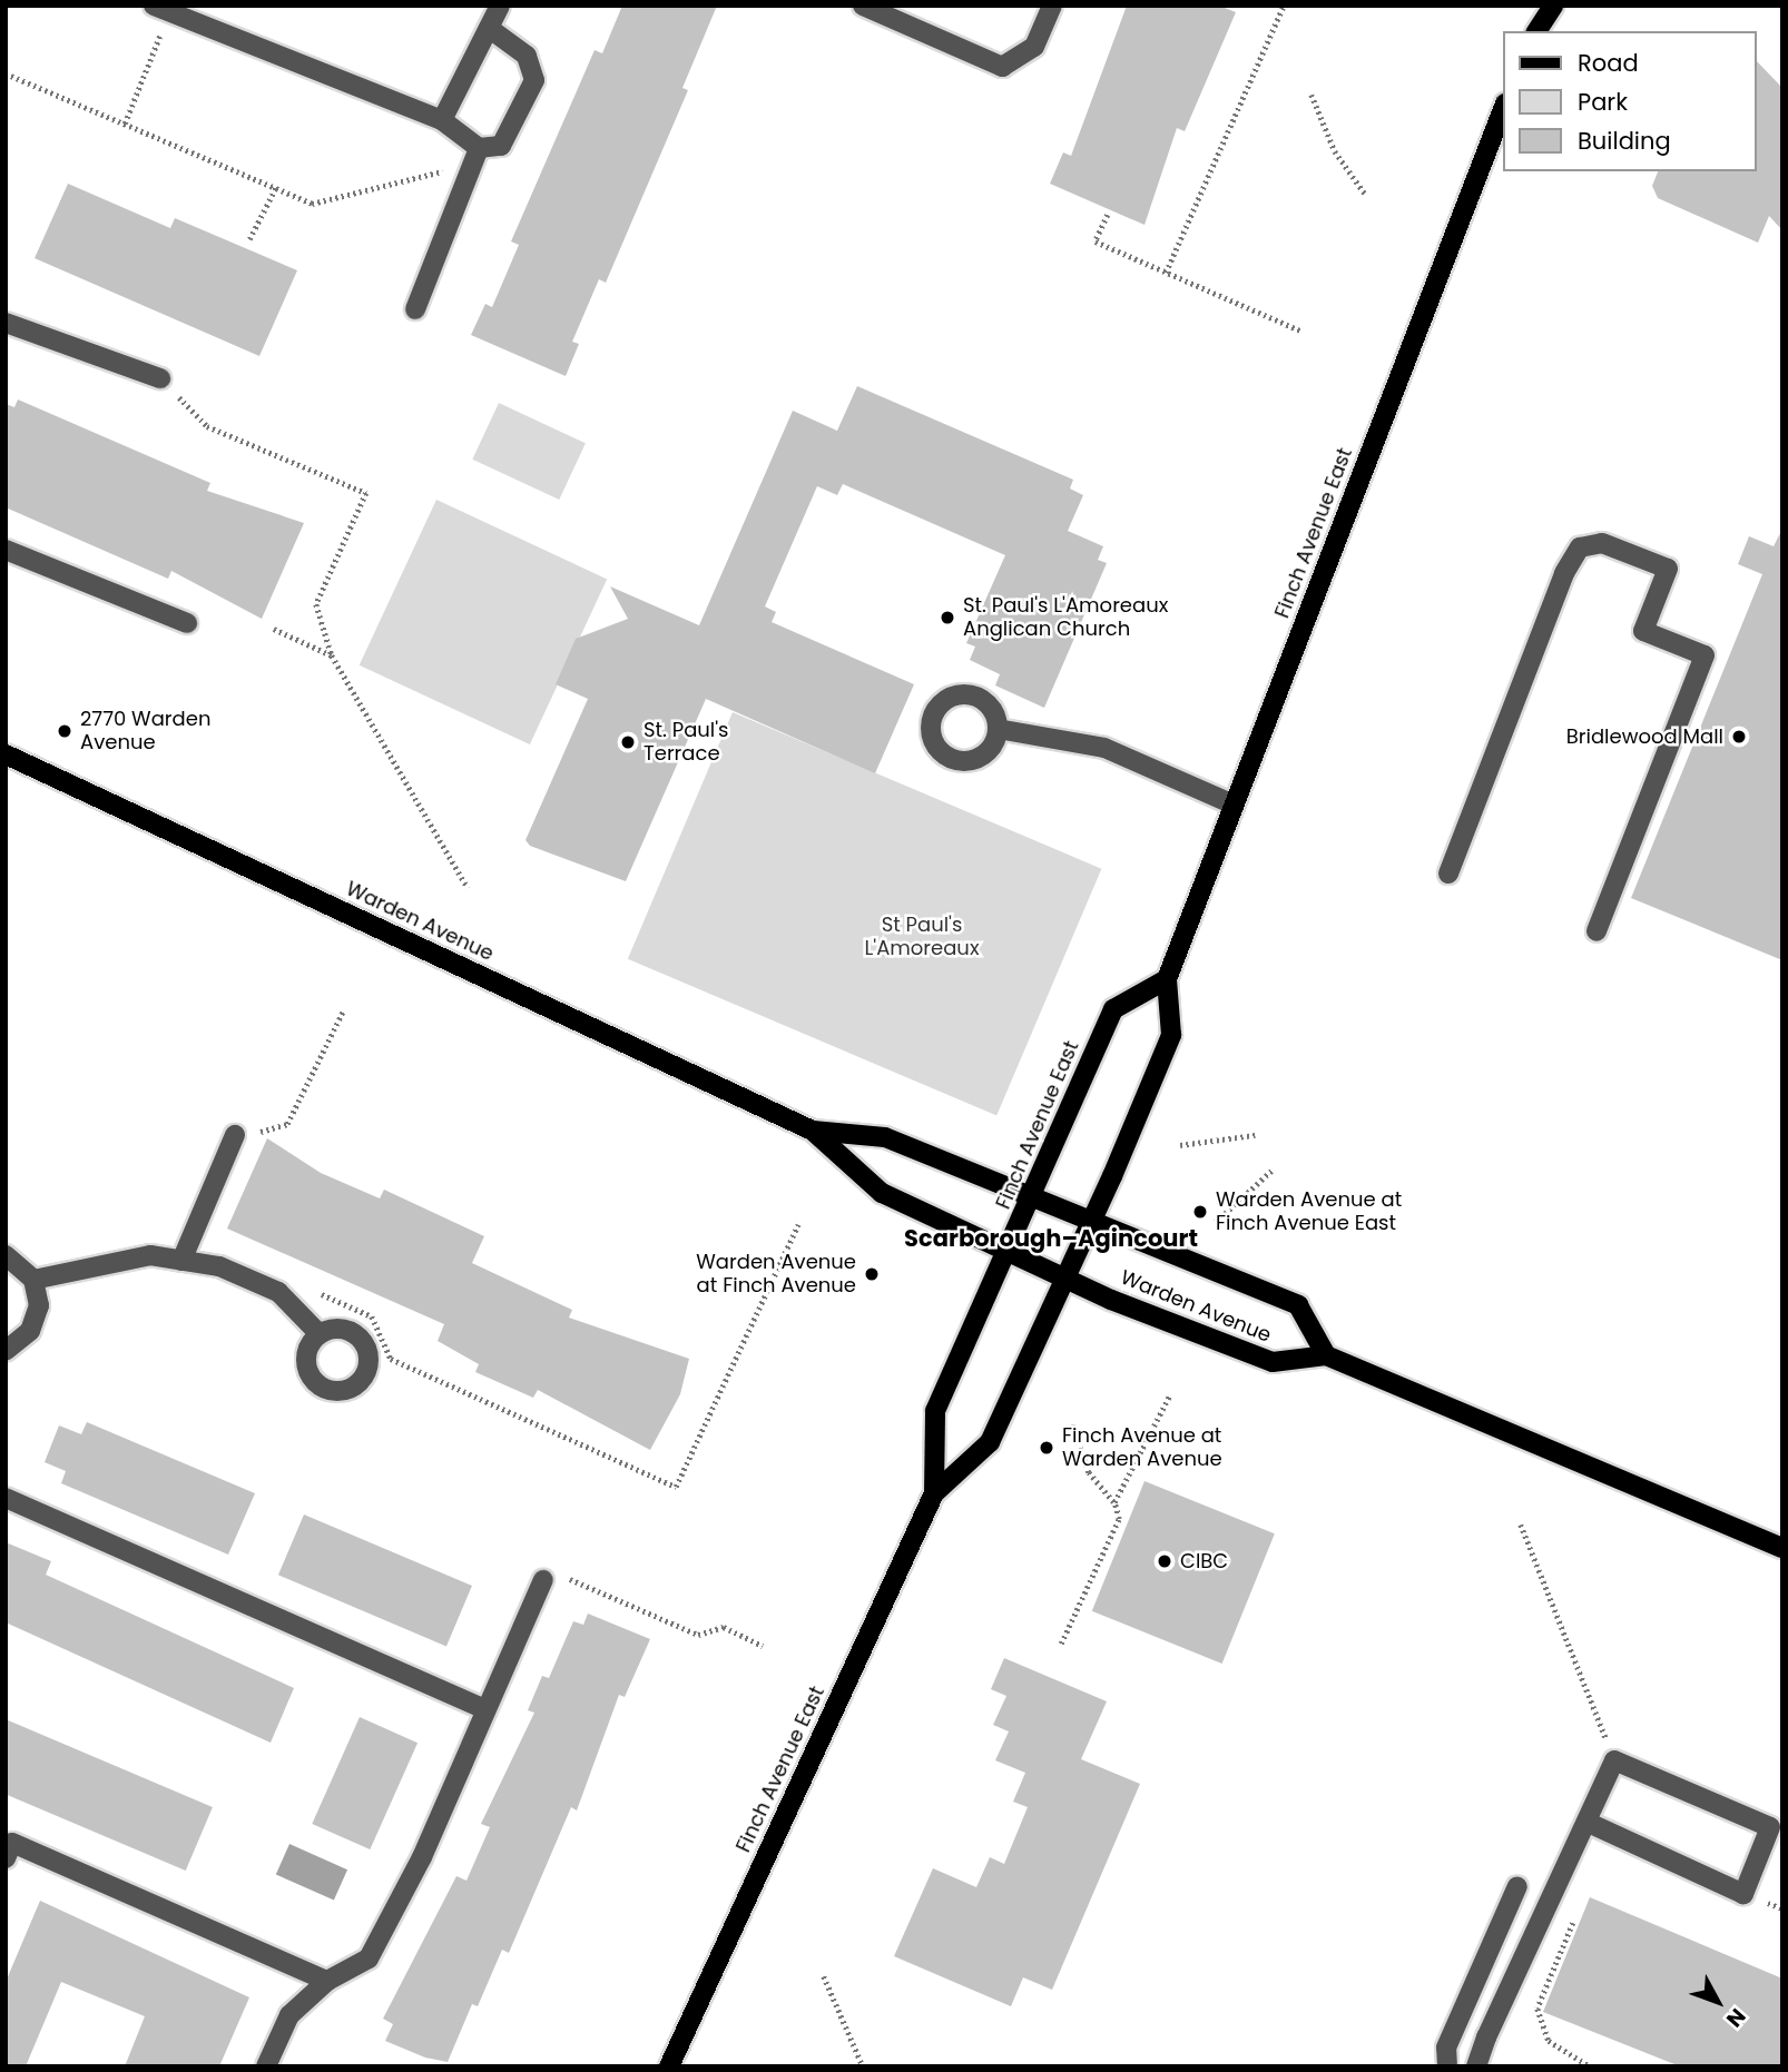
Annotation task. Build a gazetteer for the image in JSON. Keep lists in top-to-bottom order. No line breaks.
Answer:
{"streets":{"main road":["Finch Avenue East","Warden Avenue"]},"crossings":[["Finch Avenue East","Warden Avenue"]],"districts":["Scarborough–Agincourt"],"parks":["St Paul's L'Amoreaux"],"places":["St. Paul's L'Amoreaux Anglican Church","2770 Warden Avenue","Bridlewood Mall","St. Paul's Terrace","Warden Avenue at Finch Avenue East","Warden Avenue at Finch Avenue","Finch Avenue at Warden Avenue","CIBC"],"legend":["Road","Park","Building"],"north":"bottom right"}
